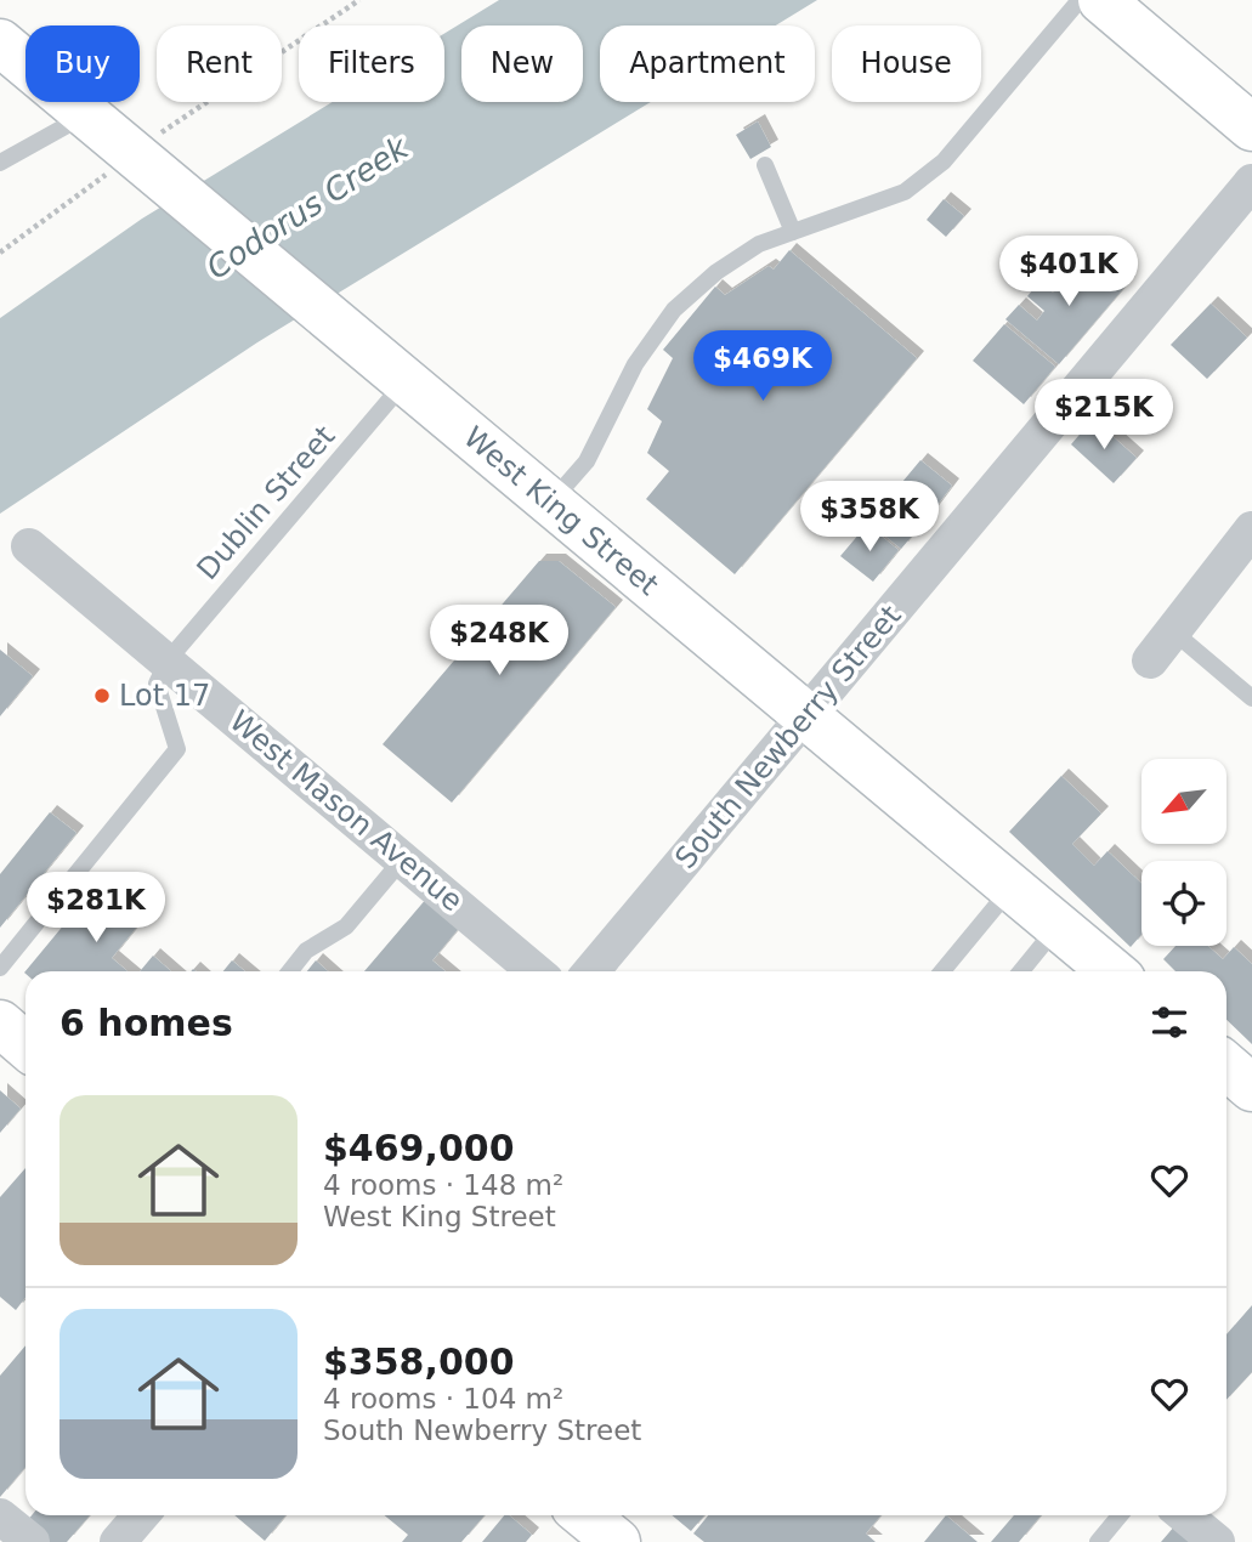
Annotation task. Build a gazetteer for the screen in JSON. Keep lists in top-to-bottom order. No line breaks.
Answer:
{"streets":{"street":["West King Street","South Newberry Street","West Mason Avenue"],"lane":["Dublin Street"]},"crossings":[["Dublin Street","West King Street"],["Dublin Street","West Mason Avenue"],["West King Street","South Newberry Street"]],"water":["Codorus Creek"],"places":["Lot 17"],"north":"bottom left","page":{"chip":["Buy","Rent","Filters","New","Apartment","House"],"price":["$401K","$469K","$215K","$358K","$248K","$281K"],"heading":"6 homes","list":[{"name":"$469,000","note":"4 rooms · 148 m² · West King Street"},{"name":"$358,000","note":"4 rooms · 104 m² · South Newberry Street"}]}}
